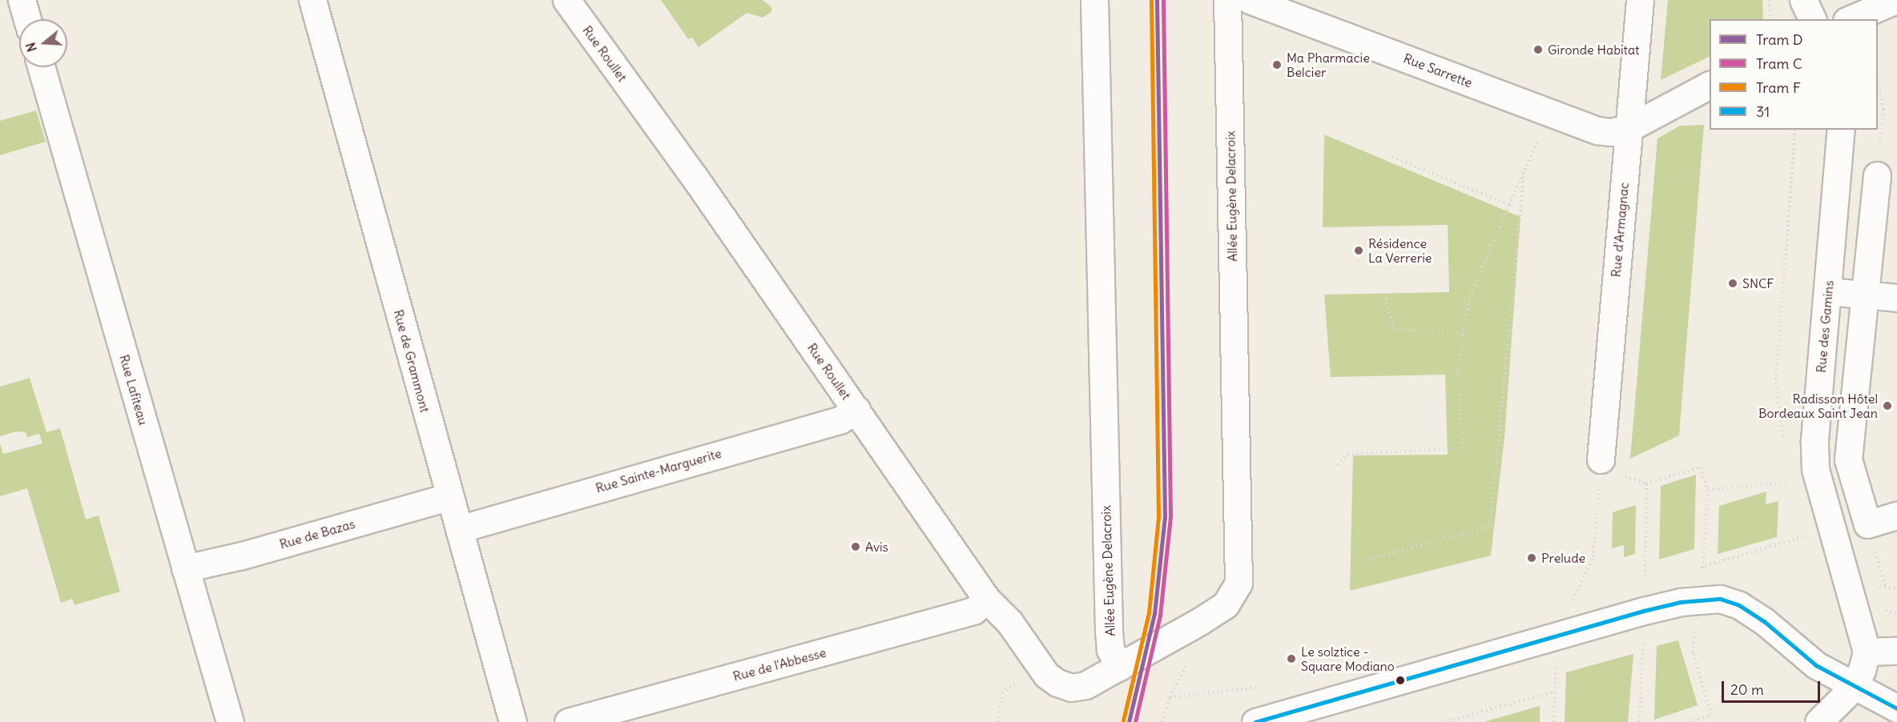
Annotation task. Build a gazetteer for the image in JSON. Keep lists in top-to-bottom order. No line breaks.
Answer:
{"streets":{"street":["Rue Roullet","Rue Sarrette","Allée Eugène Delacroix","Rue d'Armagnac","Rue des Gamins","Rue de Grammont","Rue Lafiteau","Rue Sainte-Marguerite","Rue de Bazas","Rue de l'Abbesse"]},"crossings":[["Rue Roullet","Allée Eugène Delacroix"],["Rue Roullet","Rue Sainte-Marguerite"],["Rue Roullet","Rue de l'Abbesse"],["Rue Sarrette","Rue d'Armagnac"],["Rue de Grammont","Rue Sainte-Marguerite"],["Rue de Grammont","Rue de Bazas"],["Rue Lafiteau","Rue de Bazas"]],"places":["Gironde Habitat","Ma Pharmacie Belcier","Résidence La Verrerie","SNCF","Radisson Hôtel Bordeaux Saint Jean","Avis","Prelude","Le solztice - Square Modiano"],"lines":["tram line D","tram line C","tram line F","transit line 31"],"legend":["Tram D","Tram C","Tram F","31"],"scale_bar":"20 m","north":"left"}
